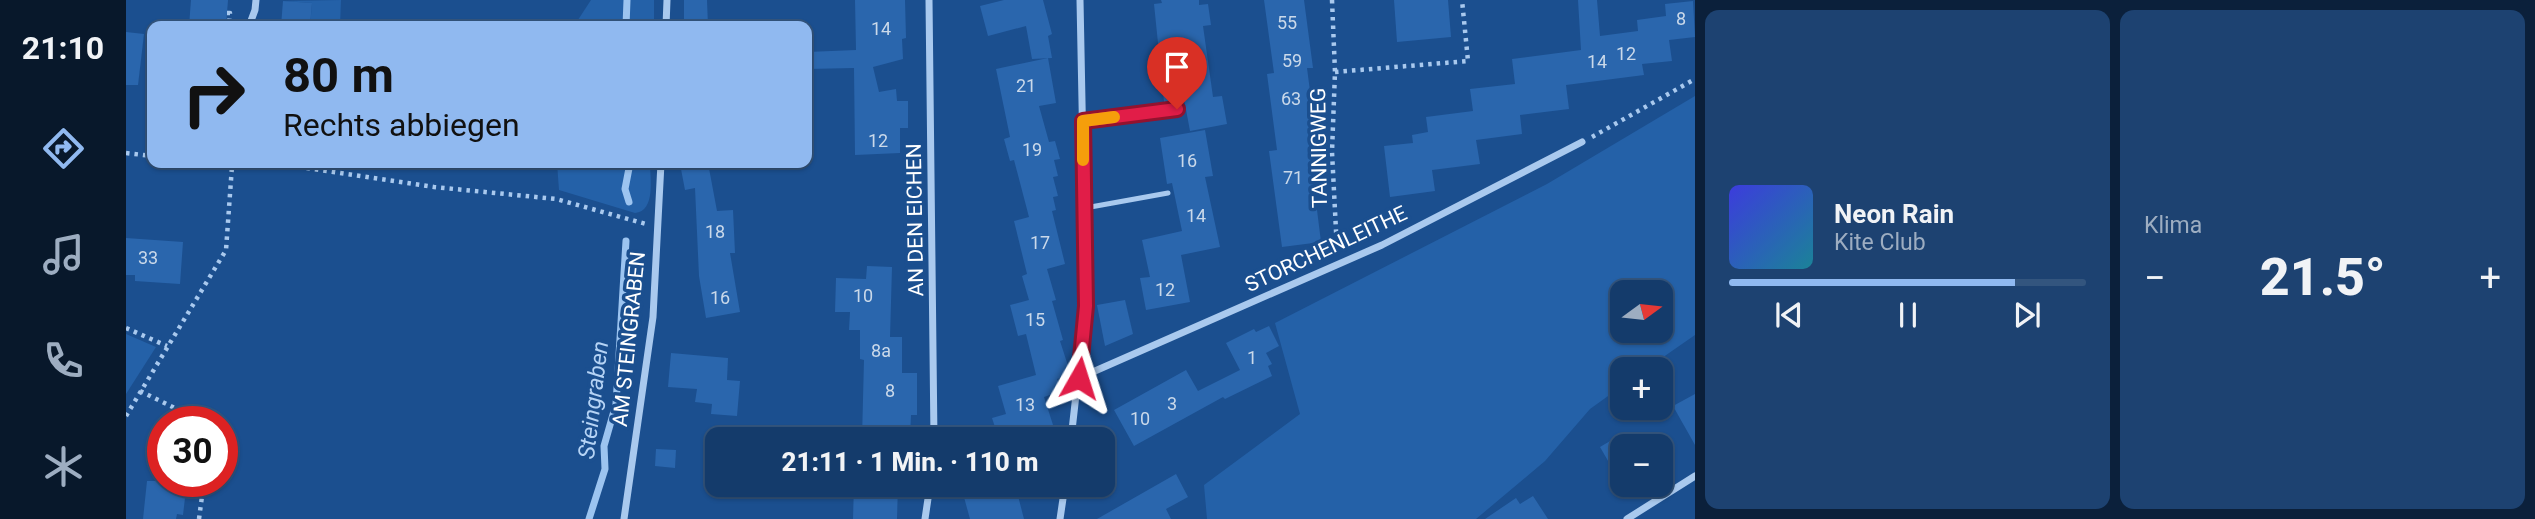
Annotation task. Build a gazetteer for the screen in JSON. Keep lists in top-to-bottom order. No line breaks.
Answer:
{"streets":{"street":["AN DEN EICHEN","STORCHENLEITHE","AM STEINGRABEN"],"path":["TANNIGWEG"]},"crossings":[["TANNIGWEG","STORCHENLEITHE"]],"water":["Steingraben"],"house_numbers":["8","55","14","12","59","14","21","63","12","19","16","71","14","18","17","33","12","10","16","15","8a","1","8","3","13","10"],"north":"right","page":{"tabs":"21:10","tile":"Klima","turn":["80 m","Rechts abbiegen"],"song":["Neon Rain","Kite Club"],"heat":["−","21.5°","+"],"map_buttons":["+","−"],"limit":"30","trip":"21:11 · 1 Min. · 110 m"}}
